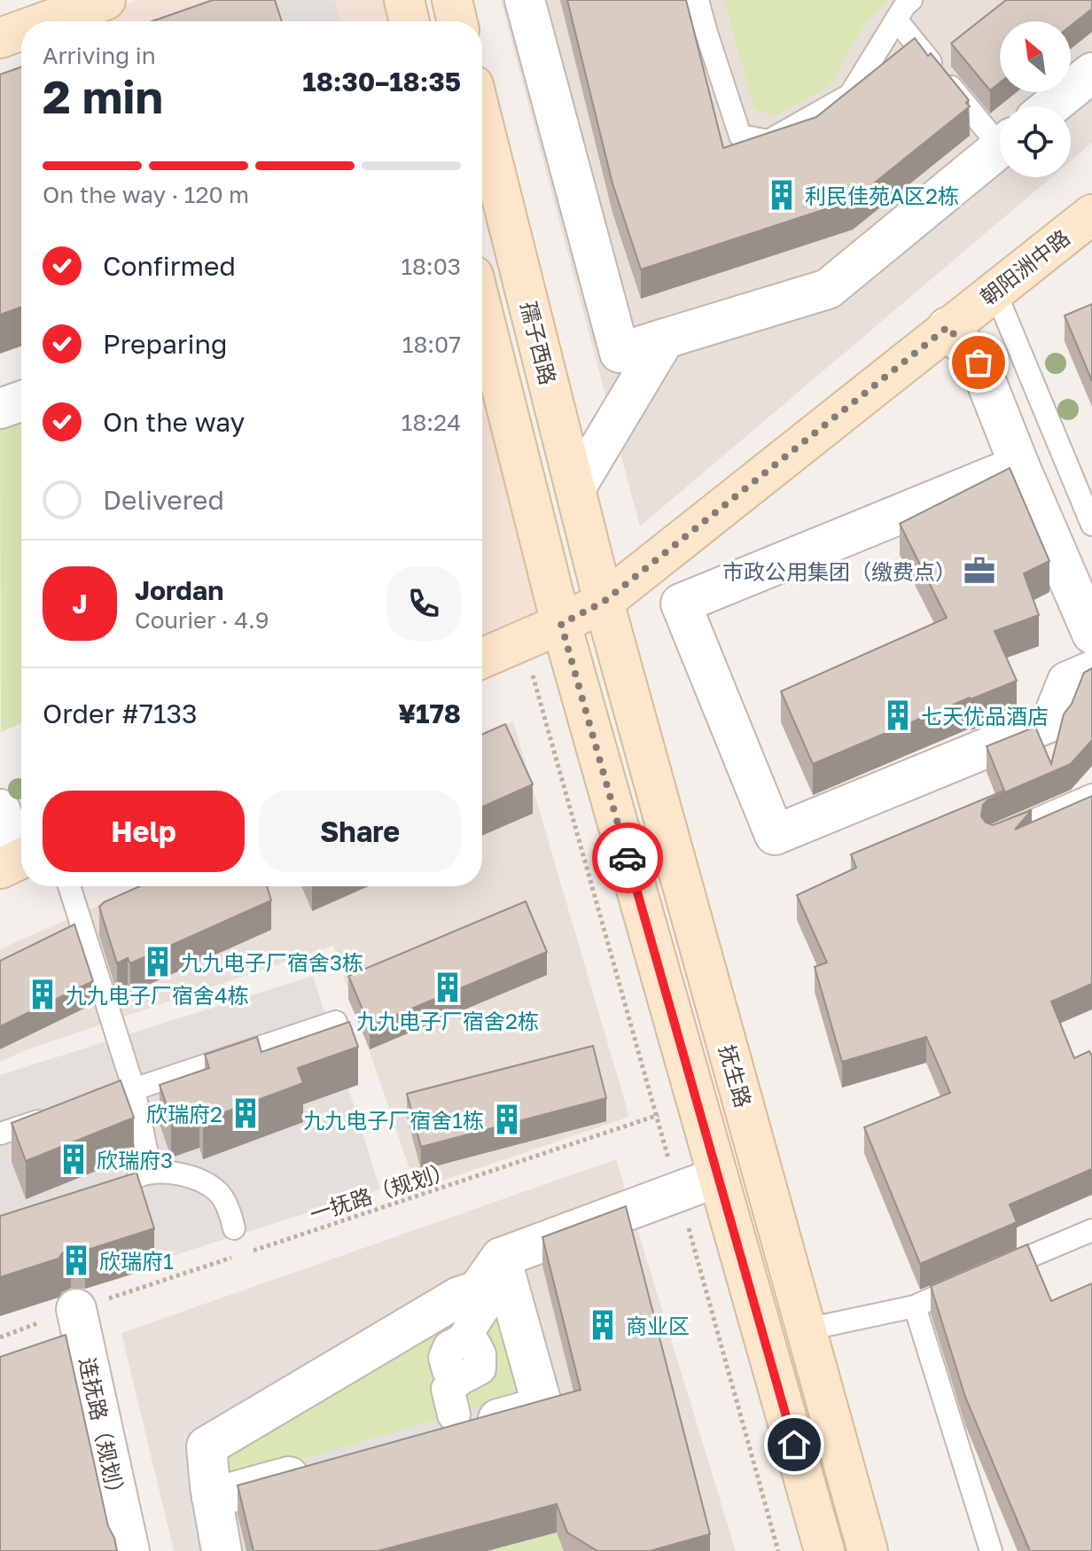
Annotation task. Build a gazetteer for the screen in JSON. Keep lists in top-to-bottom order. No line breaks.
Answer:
{"streets":{"main road":["朝阳洲中路","孺子西路","抚生路"],"street":["连抚路（规划）"],"path":["一抚路（规划）"]},"crossings":[["朝阳洲中路","孺子西路"],["朝阳洲中路","抚生路"],["孺子西路","抚生路"]],"places":{"building":["利民佳苑A区2栋","七天优品酒店","九九电子厂宿舍3栋","九九电子厂宿舍2栋","九九电子厂宿舍4栋","欣瑞府2","九九电子厂宿舍1栋","欣瑞府3","欣瑞府1","商业区"],"office":["市政公用集团（缴费点）"]},"north":"top left","page":{"heading":["2 min","Arriving in","18:30–18:35"],"panel":["Jordan","Courier · 4.9","Order #7133","¥178"],"bar":"On the way · 120 m","list":[["Confirmed","18:03"],["Preparing","18:07"],["On the way","18:24"],"Delivered"],"round":"J","buttons":["Help","Share"]}}
